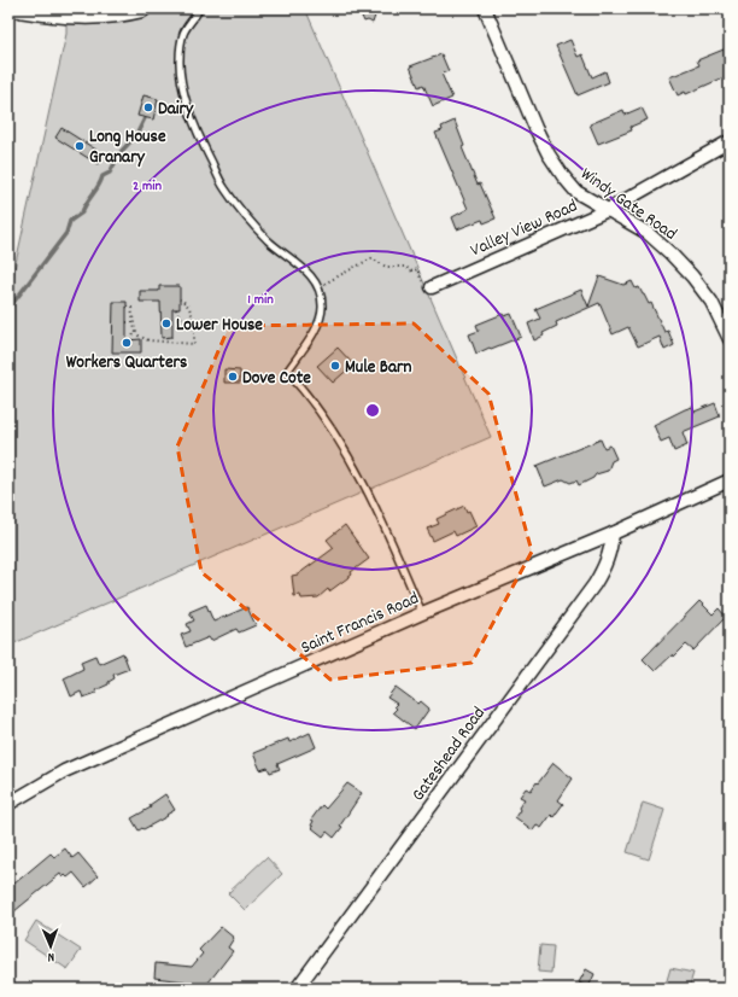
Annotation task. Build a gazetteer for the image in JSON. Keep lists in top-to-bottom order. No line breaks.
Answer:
{"streets":{"street":["Windy Gate Road","Valley View Road","Saint Francis Road","Gateshead Road"]},"crossings":[["Windy Gate Road","Valley View Road"],["Saint Francis Road","Gateshead Road"]],"places":["Dairy","Long House Granary","Lower House","Workers Quarters","Mule Barn","Dove Cote"],"north":"bottom","rings":["2 min","1 min"]}
